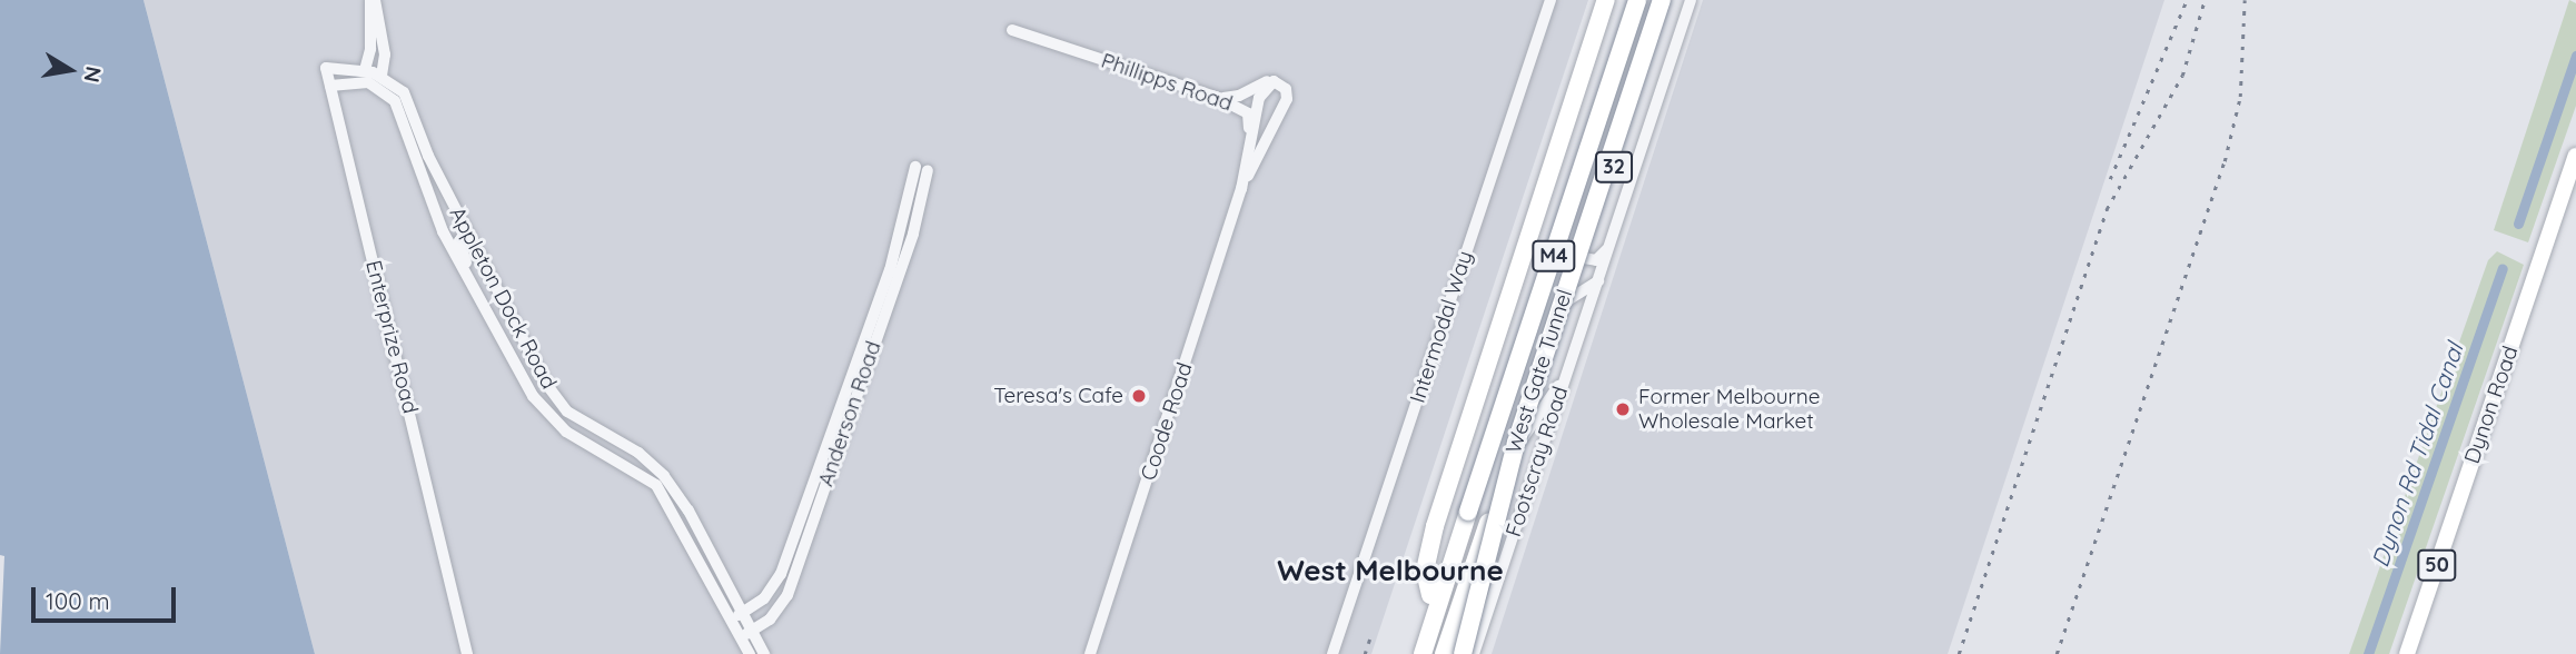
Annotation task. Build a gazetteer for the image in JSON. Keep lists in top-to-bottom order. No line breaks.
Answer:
{"streets":{"highway":["M4","West Gate Tunnel"],"main road":["32","Dynon Road","50"],"street":["Phillipps Road","Appleton Dock Road","Intermodal Way","Enterprize Road","Anderson Road","Coode Road","Footscray Road"]},"crossings":[["Phillipps Road","Coode Road"],["Appleton Dock Road","Enterprize Road"],["Appleton Dock Road","Anderson Road"],["West Gate Tunnel","Footscray Road"]],"districts":["West Melbourne"],"water":["Dynon Rd Tidal Canal"],"places":["Teresa's Cafe","Former Melbourne Wholesale Market"],"scale_bar":"100 m","north":"right"}
